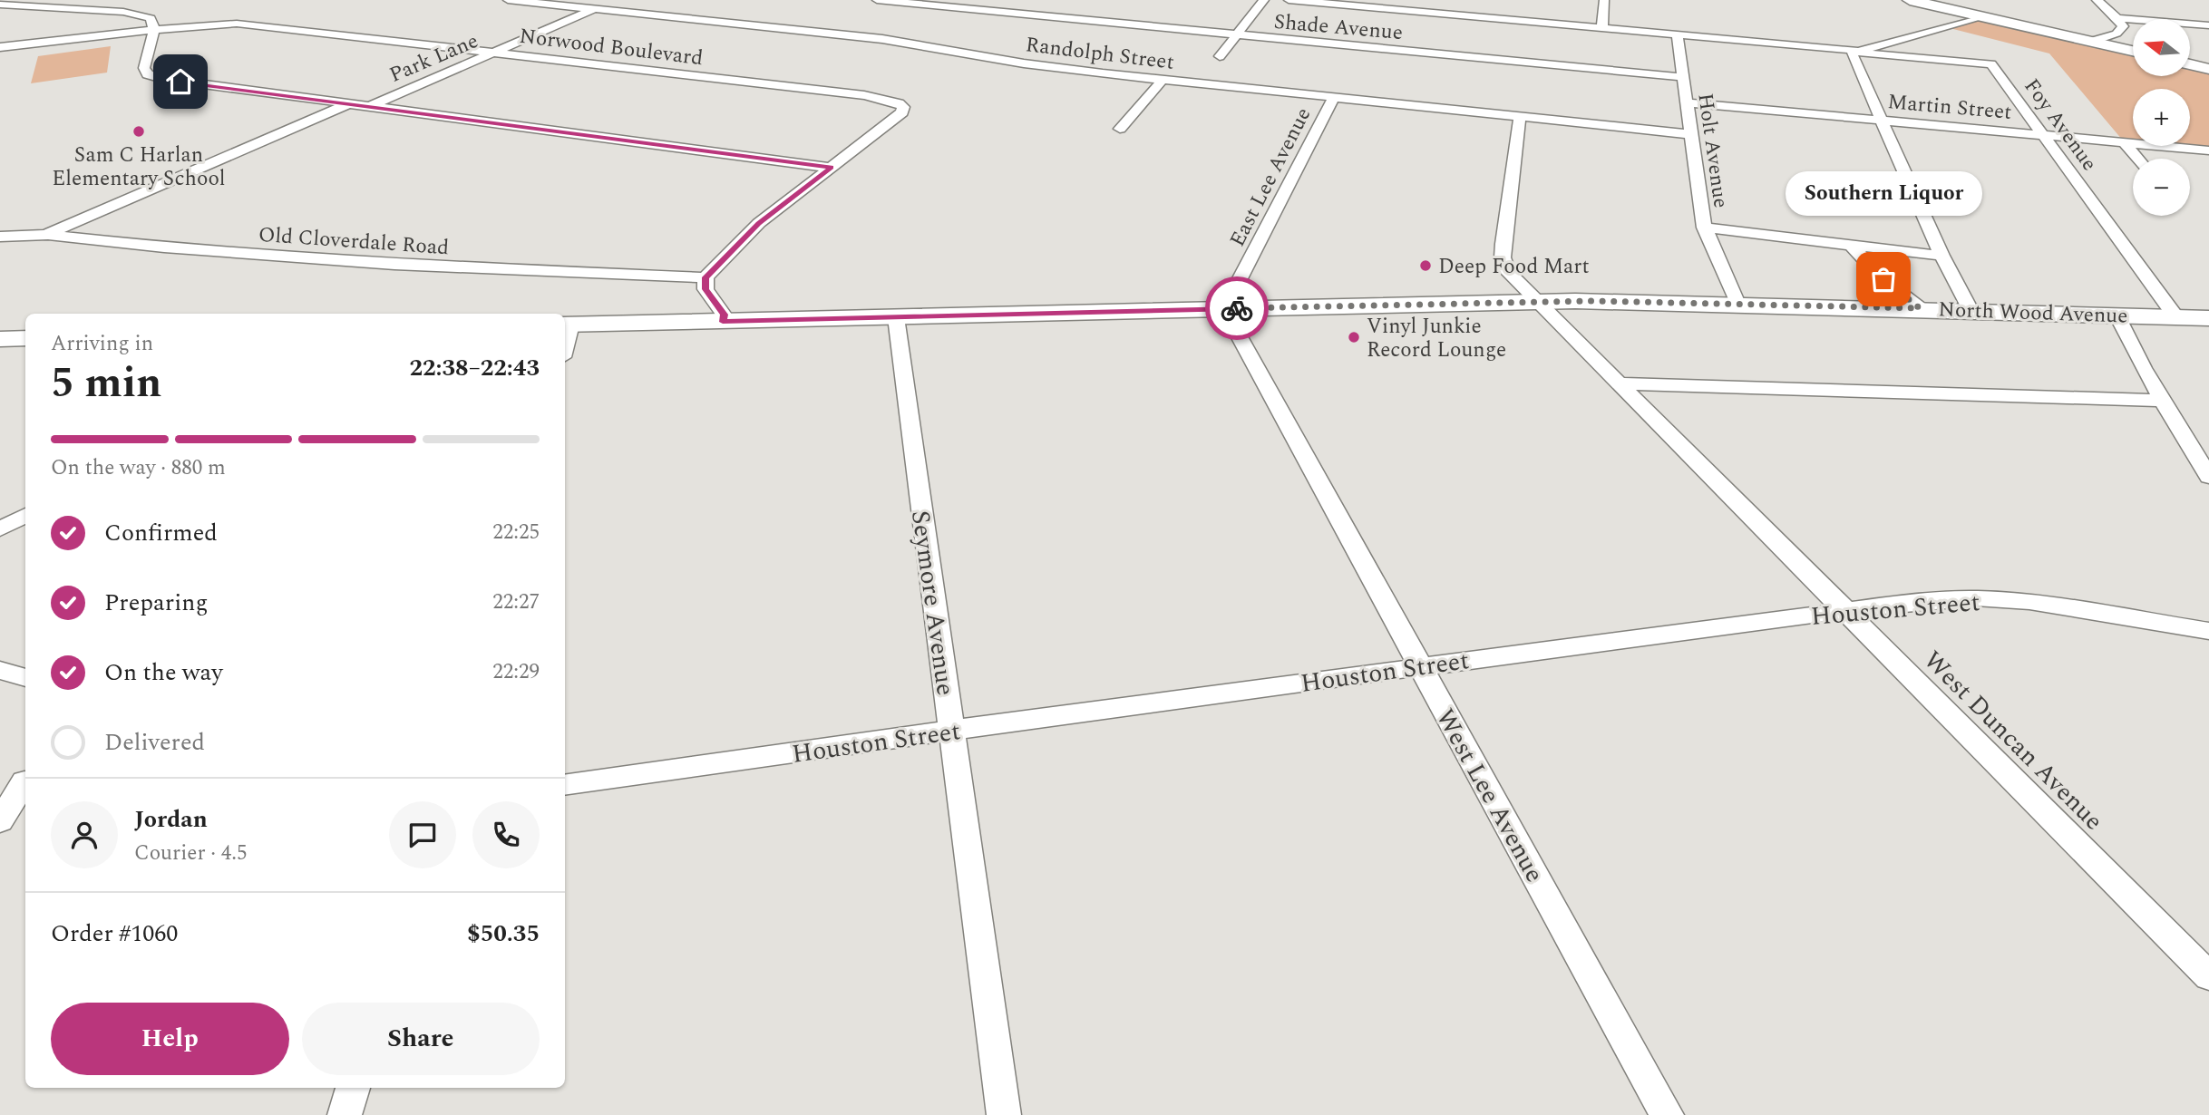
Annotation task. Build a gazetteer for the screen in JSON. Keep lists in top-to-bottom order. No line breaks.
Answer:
{"streets":{"main road":["North Wood Avenue"],"street":["Shade Avenue","Norwood Boulevard","Randolph Street","Park Lane","Martin Street","Foy Avenue","Holt Avenue","East Lee Avenue","Old Cloverdale Road","Seymore Avenue","Houston Street","West Duncan Avenue","West Lee Avenue"]},"crossings":[["Shade Avenue","Holt Avenue"],["Norwood Boulevard","Park Lane"],["Norwood Boulevard","Old Cloverdale Road"],["Randolph Street","Park Lane"],["Randolph Street","Holt Avenue"],["Randolph Street","East Lee Avenue"],["Randolph Street","West Duncan Avenue"],["Martin Street","Foy Avenue"],["Martin Street","Holt Avenue"],["Foy Avenue","Holt Avenue"],["Foy Avenue","North Wood Avenue"],["Holt Avenue","North Wood Avenue"],["East Lee Avenue","North Wood Avenue"],["East Lee Avenue","West Lee Avenue"],["North Wood Avenue","Seymore Avenue"],["North Wood Avenue","West Duncan Avenue"],["North Wood Avenue","West Lee Avenue"],["Seymore Avenue","Houston Street"],["Houston Street","West Duncan Avenue"],["Houston Street","West Lee Avenue"]],"places":["Sam C Harlan Elementary School","Deep Food Mart","Southern Liquor","Vinyl Junkie Record Lounge"],"north":"left","page":{"map_buttons":["+","−"],"bubble":"Southern Liquor","heading":["5 min","Arriving in","22:38–22:43"],"panel":["Jordan","Courier · 4.5","Order #1060","$50.35"],"bar":"On the way · 880 m","list":[["Confirmed","22:25"],["Preparing","22:27"],["On the way","22:29"],"Delivered"],"buttons":["Help","Share"]}}
